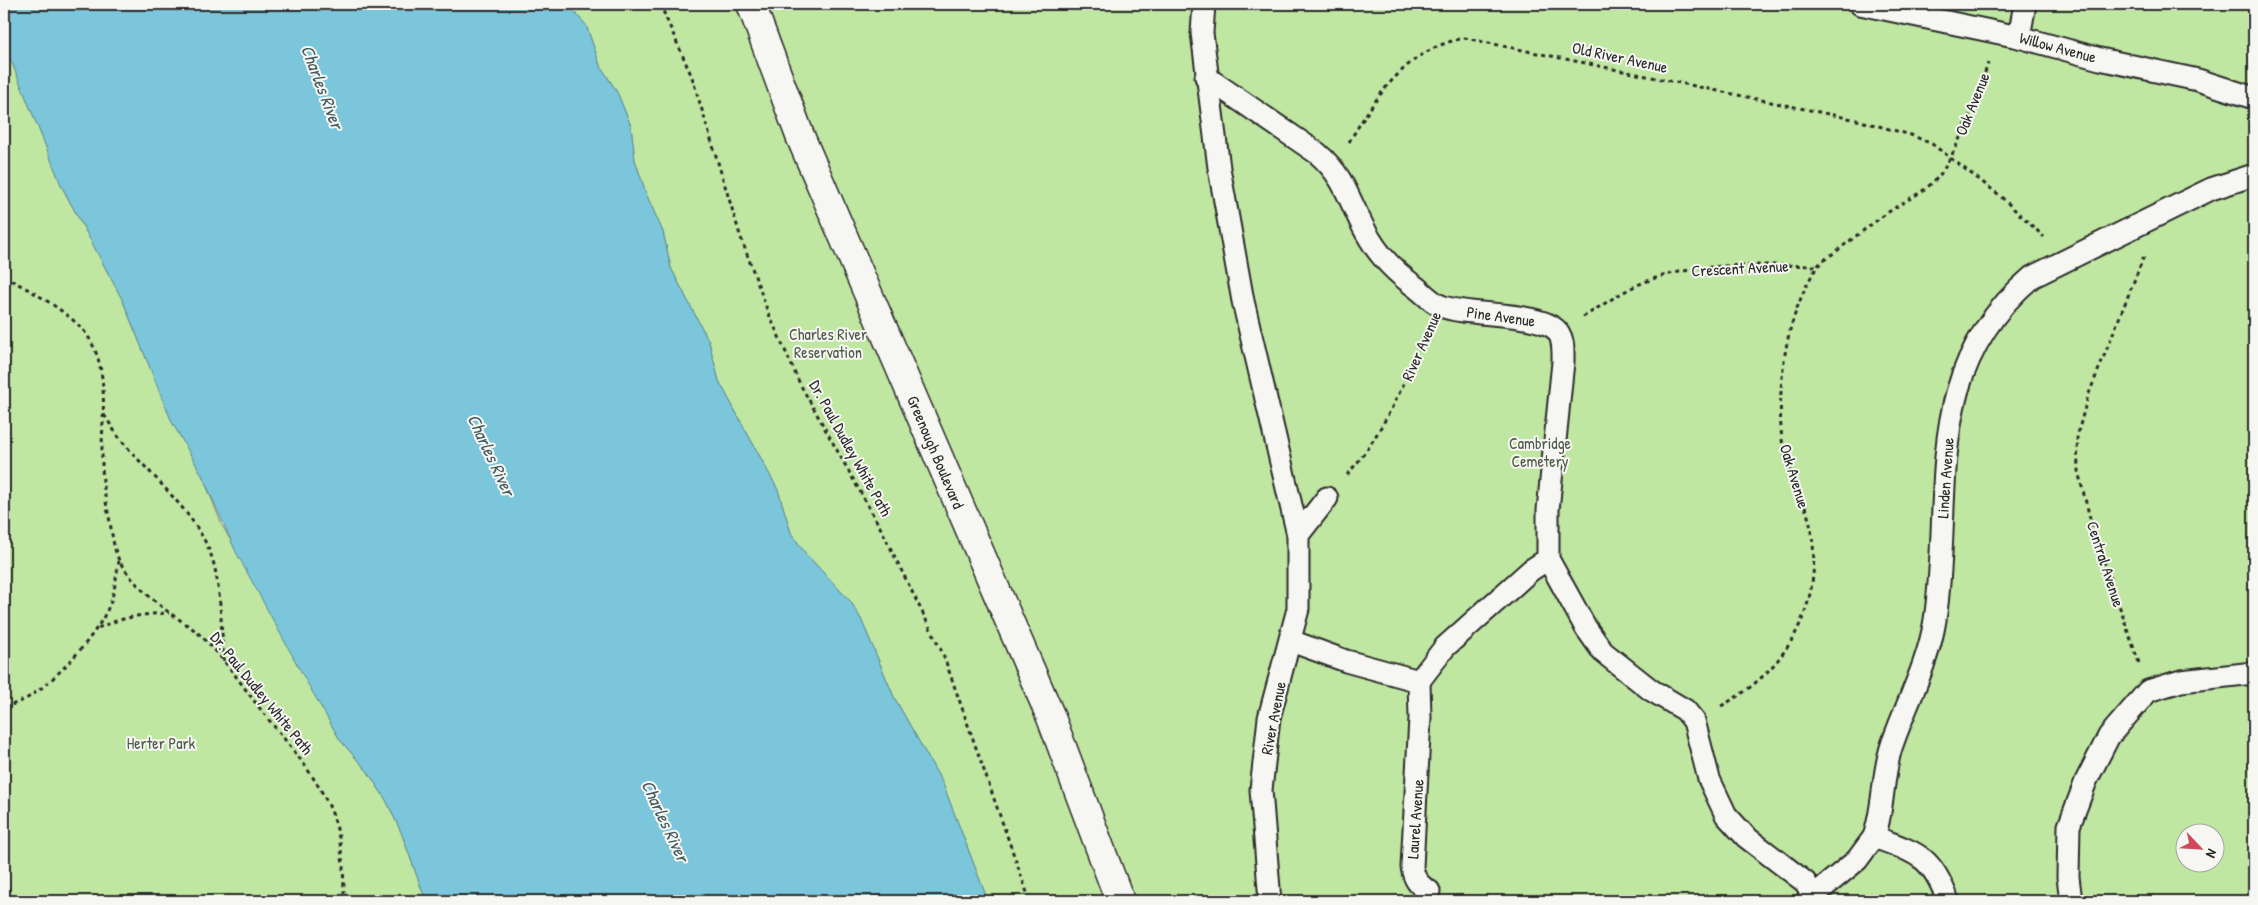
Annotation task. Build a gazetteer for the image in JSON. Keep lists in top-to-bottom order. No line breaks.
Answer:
{"streets":{"main road":["Greenough Boulevard"],"lane":["Willow Avenue","Pine Avenue","River Avenue","Linden Avenue","Laurel Avenue"],"path":["Old River Avenue","Oak Avenue","Crescent Avenue","Dr. Paul Dudley White Path","Central Avenue"]},"crossings":[["Willow Avenue","Oak Avenue"],["Old River Avenue","Oak Avenue"],["Old River Avenue","River Avenue"],["Old River Avenue","Linden Avenue"],["Oak Avenue","Crescent Avenue"],["Crescent Avenue","Pine Avenue"],["Pine Avenue","River Avenue"],["Linden Avenue","Central Avenue"]],"water":["Charles River"],"parks":["Charles River Reservation","Cambridge Cemetery","Herter Park"],"north":"bottom right"}
